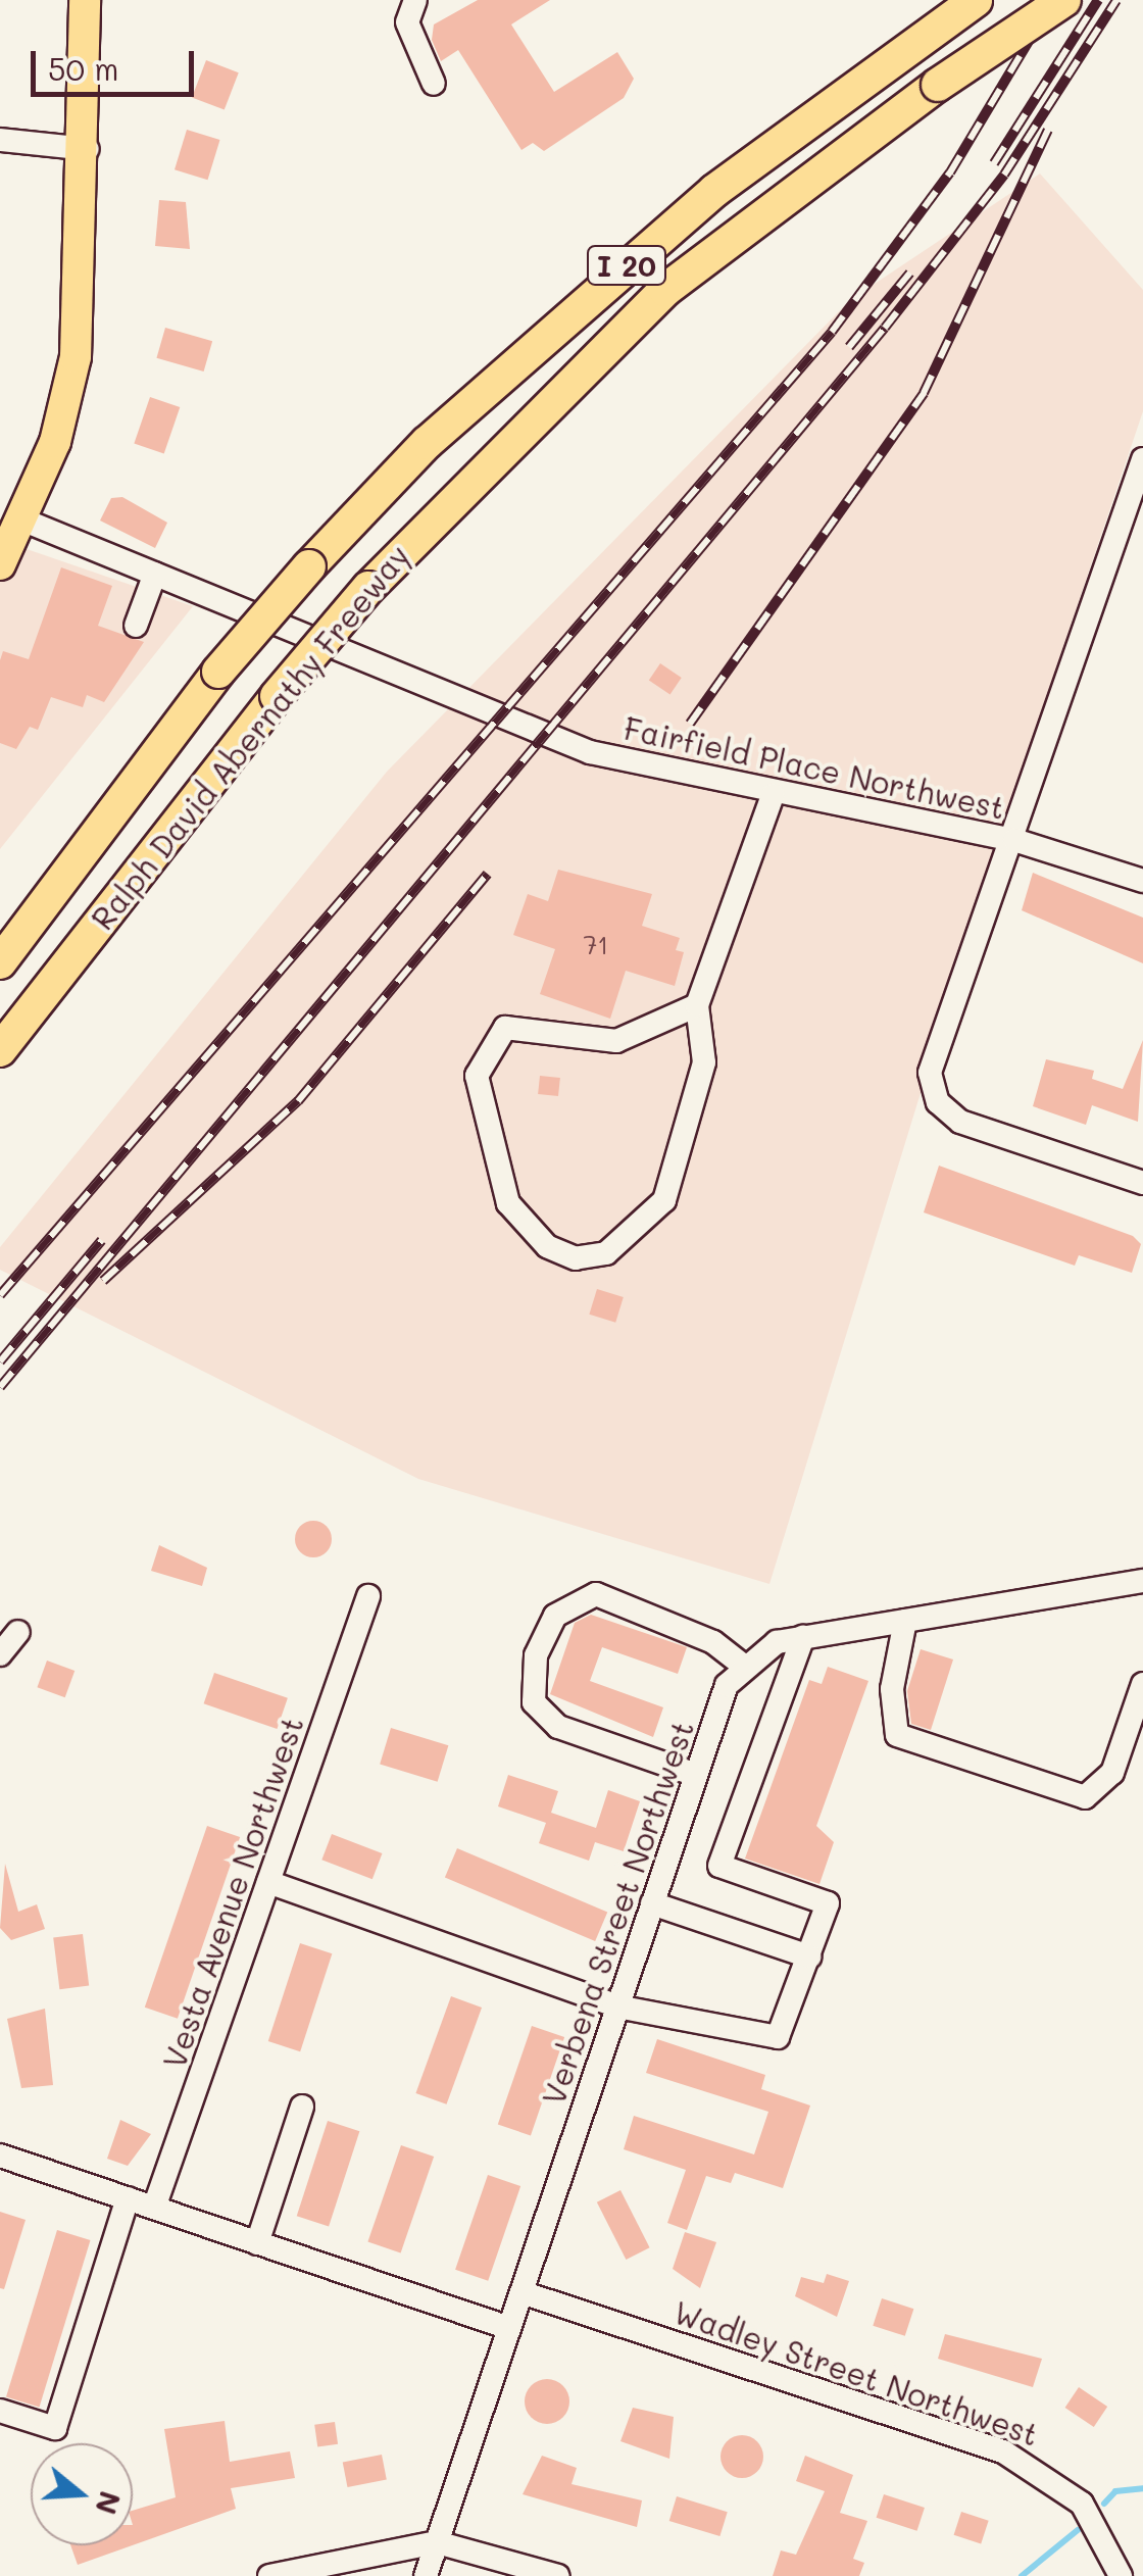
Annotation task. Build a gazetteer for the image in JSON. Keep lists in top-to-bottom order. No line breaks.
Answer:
{"streets":{"highway":["I 20","Ralph David Abernathy Freeway"],"street":["Fairfield Place Northwest","Vesta Avenue Northwest","Verbena Street Northwest","Wadley Street Northwest"]},"crossings":[["Verbena Street Northwest","Wadley Street Northwest"]],"house_numbers":["71"],"scale_bar":"50 m","north":"right"}
